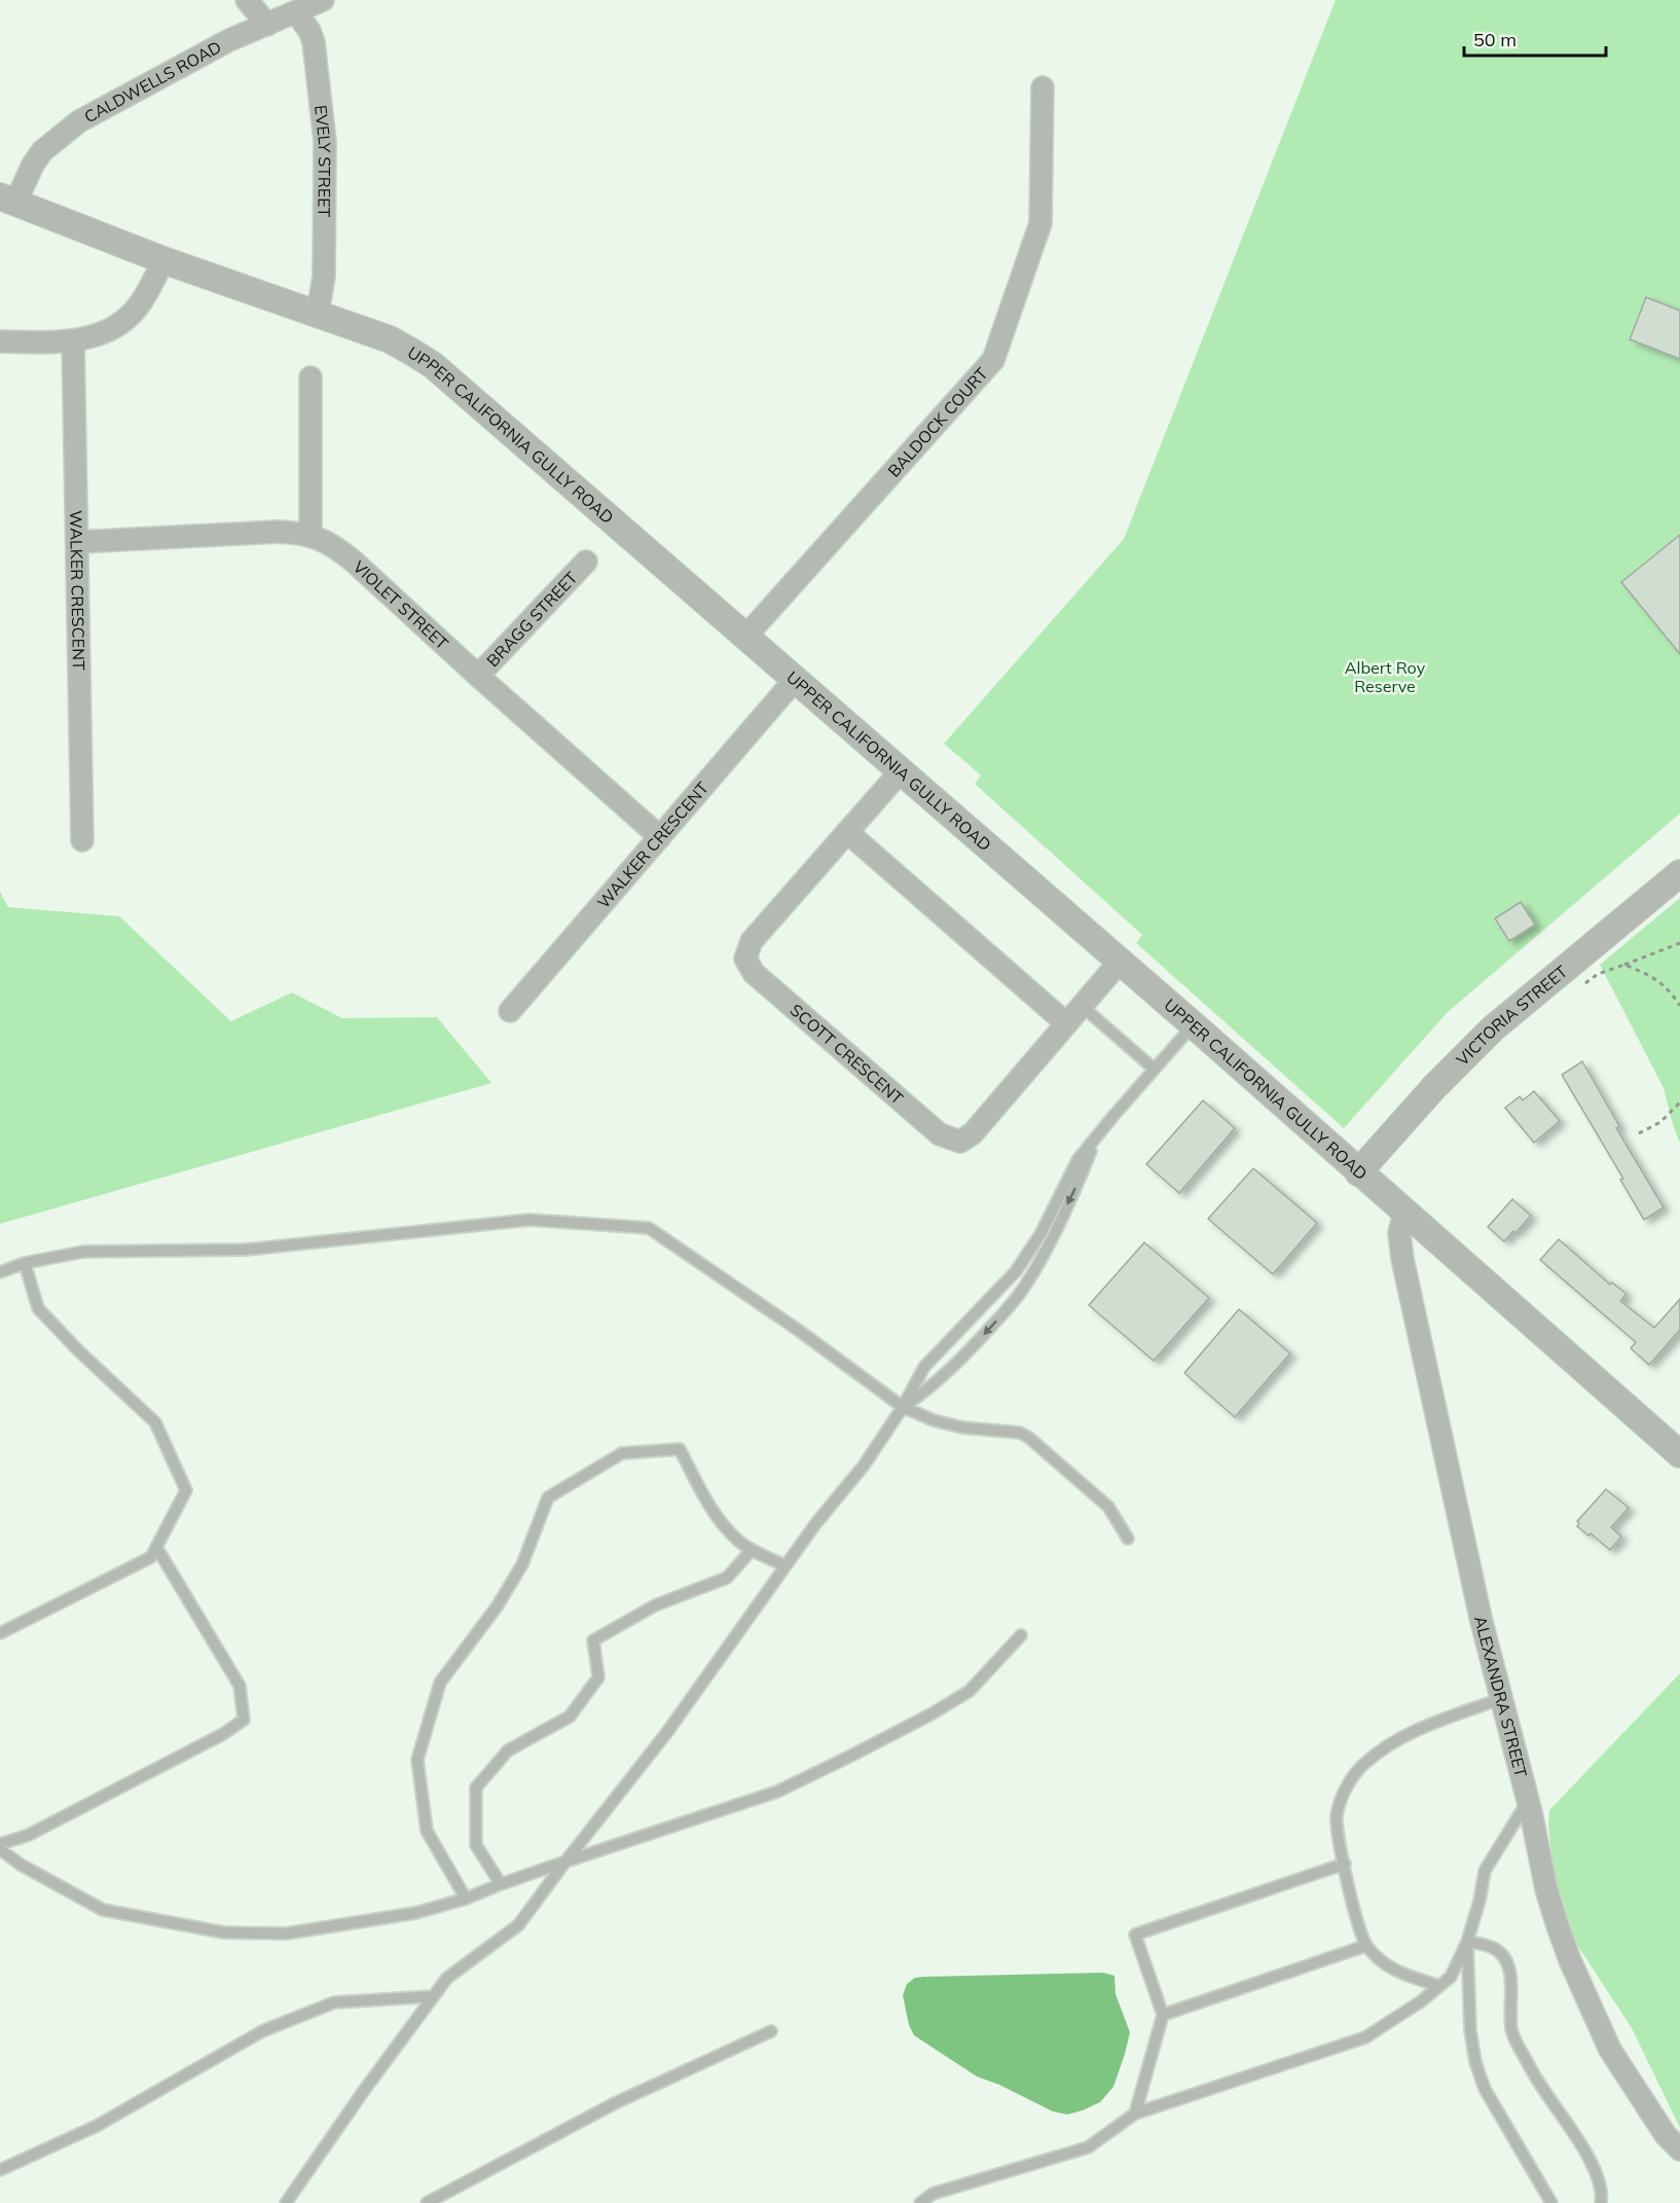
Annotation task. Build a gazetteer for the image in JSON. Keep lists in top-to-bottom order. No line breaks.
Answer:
{"streets":{"street":["CALDWELLS ROAD","EVELY STREET","BALDOCK COURT","UPPER CALIFORNIA GULLY ROAD","WALKER CRESCENT","VIOLET STREET","BRAGG STREET","VICTORIA STREET","SCOTT CRESCENT","ALEXANDRA STREET"]},"crossings":[["CALDWELLS ROAD","EVELY STREET"],["CALDWELLS ROAD","UPPER CALIFORNIA GULLY ROAD"],["EVELY STREET","UPPER CALIFORNIA GULLY ROAD"],["BALDOCK COURT","UPPER CALIFORNIA GULLY ROAD"],["UPPER CALIFORNIA GULLY ROAD","WALKER CRESCENT"],["UPPER CALIFORNIA GULLY ROAD","VICTORIA STREET"],["UPPER CALIFORNIA GULLY ROAD","SCOTT CRESCENT"],["UPPER CALIFORNIA GULLY ROAD","ALEXANDRA STREET"],["WALKER CRESCENT","VIOLET STREET"],["VIOLET STREET","BRAGG STREET"]],"parks":["Albert Roy Reserve"],"scale_bar":"50 m"}
